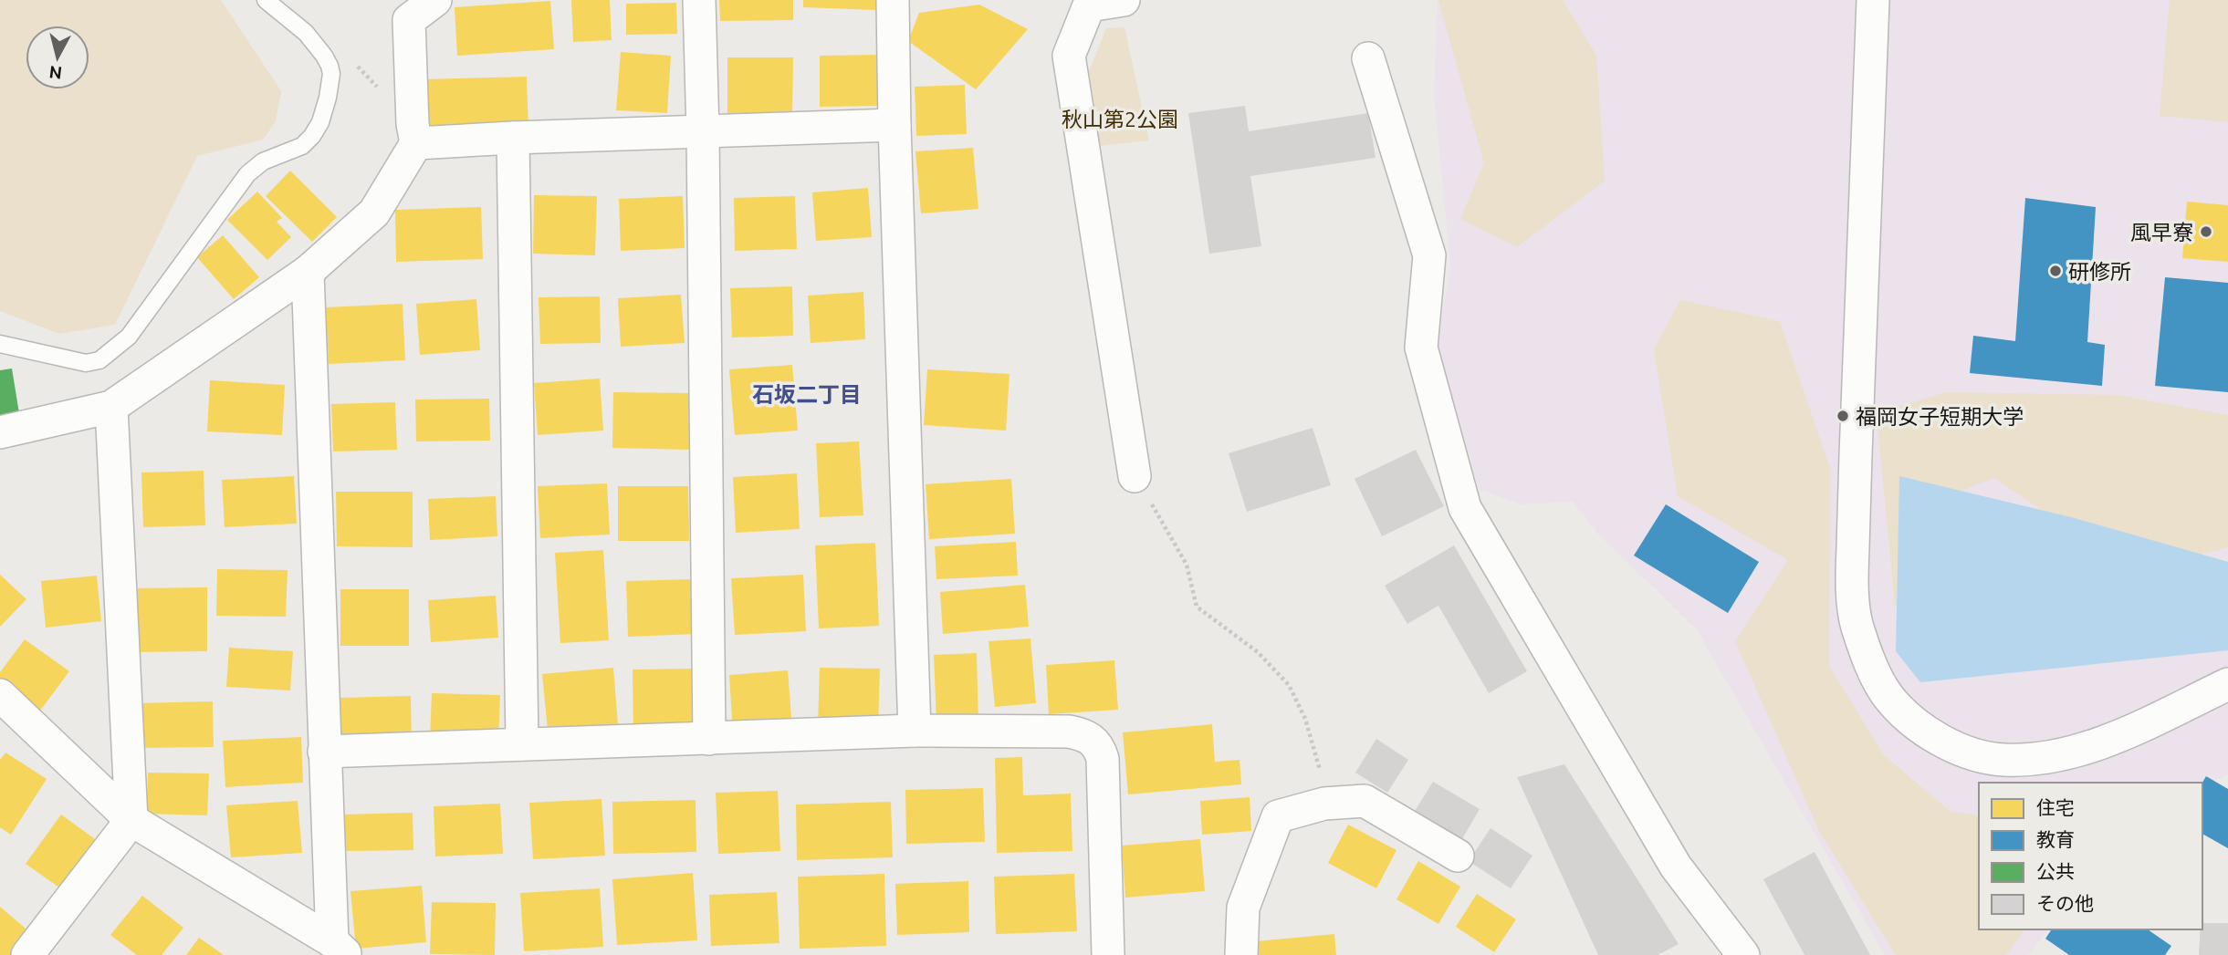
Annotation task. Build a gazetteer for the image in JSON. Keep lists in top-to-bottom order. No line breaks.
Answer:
{"districts":["石坂二丁目"],"parks":["秋山第2公園"],"places":["風早寮","研修所","福岡女子短期大学"],"legend":["住宅","教育","公共","その他"],"north":"bottom"}
